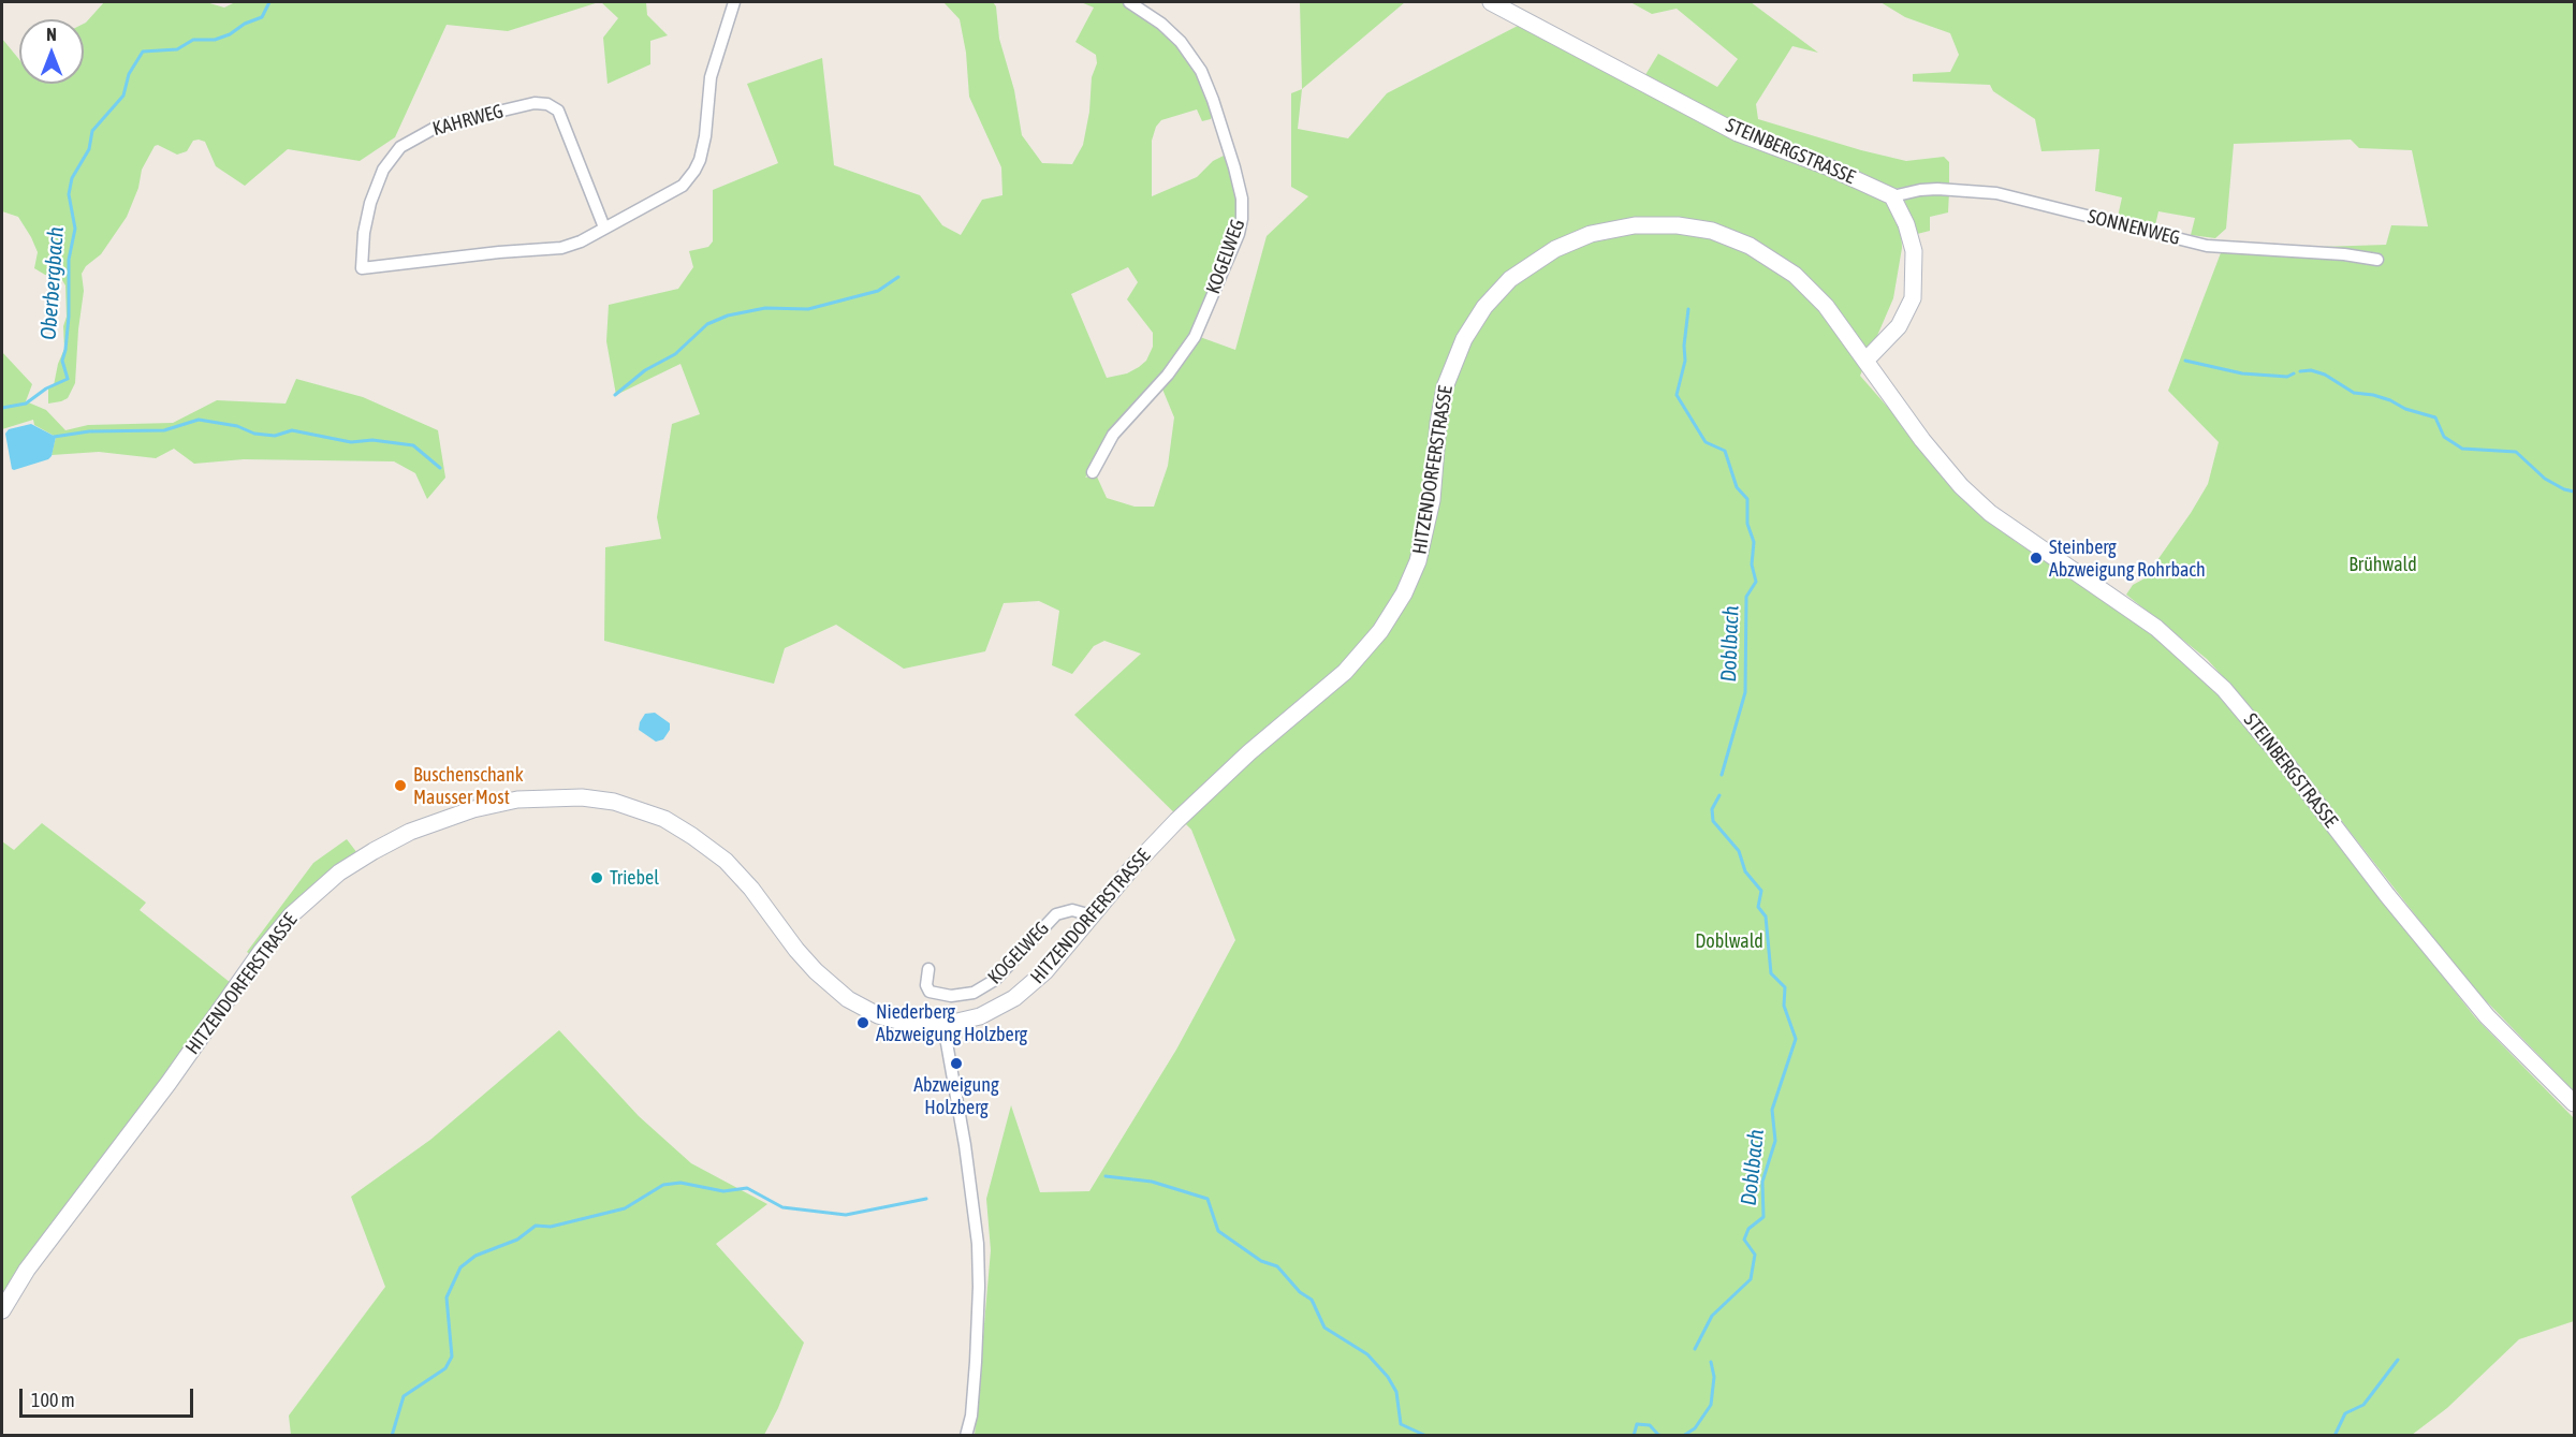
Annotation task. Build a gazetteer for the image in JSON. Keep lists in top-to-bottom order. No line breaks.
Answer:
{"streets":{"main road":["STEINBERGSTRASSE","HITZENDORFERSTRASSE"],"street":["KAHRWEG","SONNENWEG","KOGELWEG"]},"crossings":[["STEINBERGSTRASSE","SONNENWEG"],["STEINBERGSTRASSE","HITZENDORFERSTRASSE"],["KOGELWEG","HITZENDORFERSTRASSE"]],"water":["Oberbergbach","Doblbach"],"parks":["Brühwald","Doblwald"],"places":["Steinberg Abzweigung Rohrbach","Buschenschank Mausser Most","Triebel","Niederberg Abzweigung Holzberg","Abzweigung Holzberg"],"scale_bar":"100 m","north":"top"}
